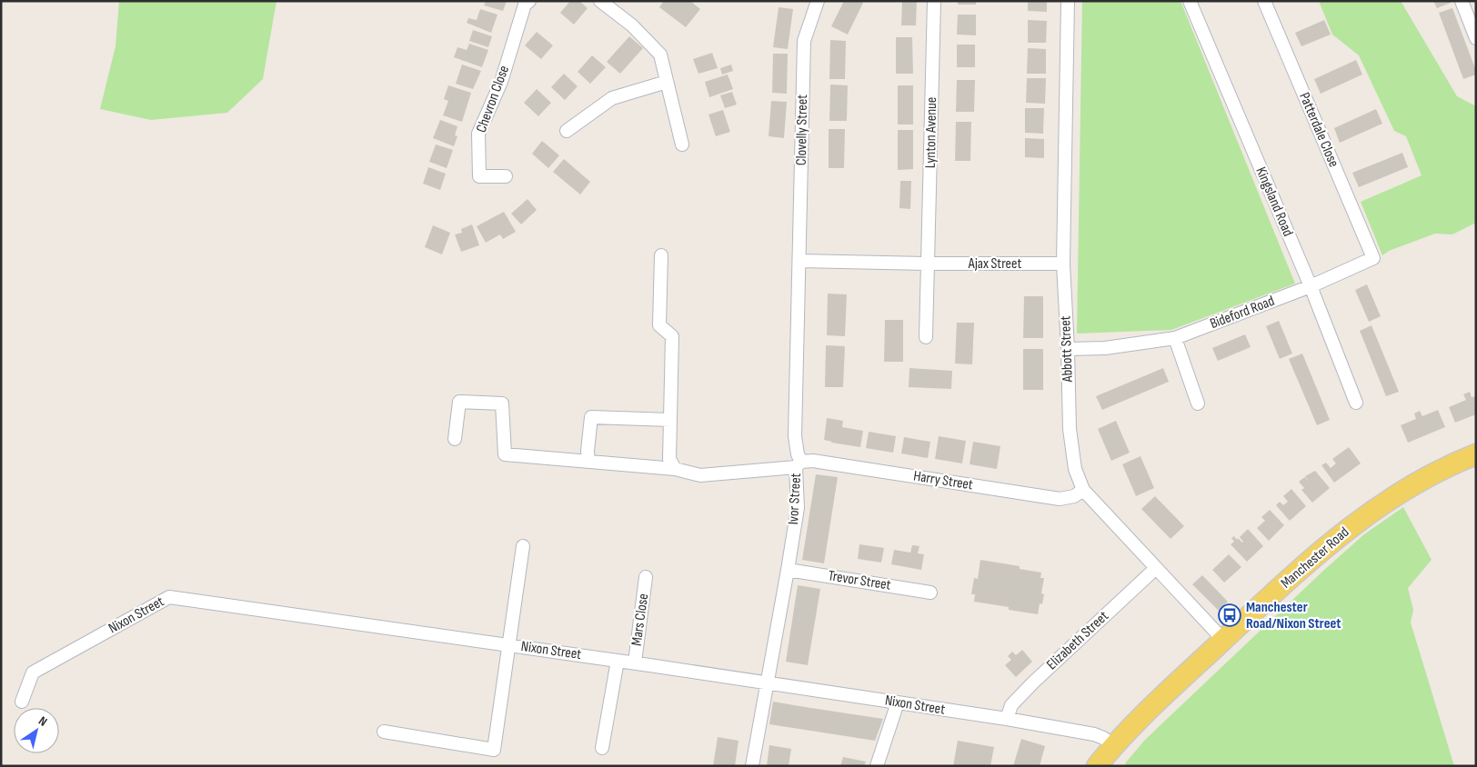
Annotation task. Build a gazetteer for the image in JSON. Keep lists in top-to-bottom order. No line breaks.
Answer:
{"streets":{"main road":["Manchester Road"],"street":["Chevron Close","Clovelly Street","Patterdale Close","Lynton Avenue","Kingsland Road","Ajax Street","Bideford Road","Abbott Street","Harry Street","Ivor Street","Trevor Street","Nixon Street","Mars Close","Elizabeth Street"]},"crossings":[["Clovelly Street","Ajax Street"],["Clovelly Street","Ivor Street"],["Patterdale Close","Bideford Road"],["Lynton Avenue","Ajax Street"],["Kingsland Road","Bideford Road"],["Ajax Street","Abbott Street"],["Ajax Street","Ivor Street"],["Bideford Road","Abbott Street"],["Abbott Street","Harry Street"],["Abbott Street","Manchester Road"],["Abbott Street","Elizabeth Street"],["Harry Street","Ivor Street"],["Ivor Street","Trevor Street"],["Ivor Street","Nixon Street"],["Manchester Road","Nixon Street"],["Nixon Street","Mars Close"],["Nixon Street","Elizabeth Street"]],"places":{"bus stop":["Manchester Road/Nixon Street"]},"north":"top right"}
